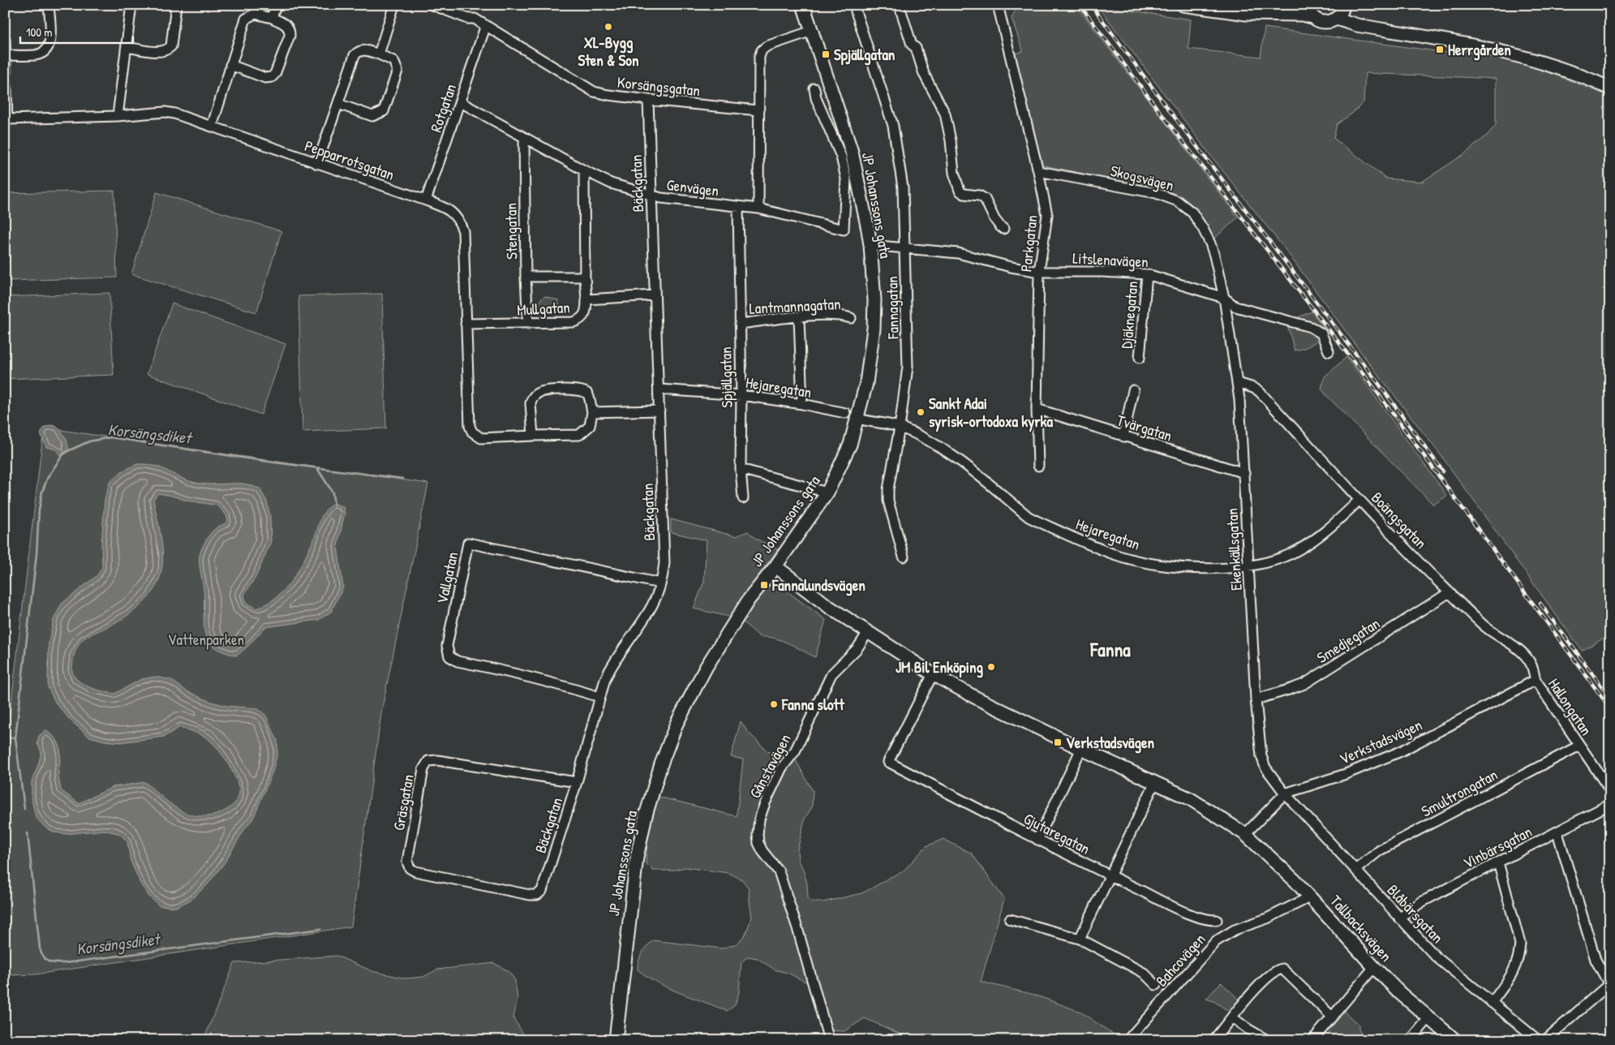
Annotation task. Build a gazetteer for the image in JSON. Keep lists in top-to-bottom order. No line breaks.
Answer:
{"streets":{"street":["Korsängsgatan","Rotgatan","Pepparrotsgatan","Skogsvägen","Bäckgatan","Genvägen","JP Johanssons gata","Stengatan","Parkgatan","Litslenavägen","Lantmannagatan","Fannagatan","Mullgatan","Djäknegatan","Spjällgatan","Hejaregatan","Tvärgatan","Boängsgatan","Ekenkällsgatan","Vallgatan","Smedjegatan","Hallongatan","Verkstadsvägen","Gånstavägen","Smultrongatan","Gräsgatan","Gjutaregatan","Vinbärsgatan","Blåbärsgatan","Tallbacksvägen","Bahcovägen"]},"crossings":[["Korsängsgatan","Rotgatan"],["Korsängsgatan","Bäckgatan"],["Rotgatan","Pepparrotsgatan"],["Rotgatan","Genvägen"],["Pepparrotsgatan","Mullgatan"],["Skogsvägen","Parkgatan"],["Skogsvägen","Litslenavägen"],["Skogsvägen","Ekenkällsgatan"],["Bäckgatan","Genvägen"],["Bäckgatan","Mullgatan"],["Bäckgatan","Hejaregatan"],["Bäckgatan","Vallgatan"],["Bäckgatan","Gräsgatan"],["Genvägen","Stengatan"],["Genvägen","Spjällgatan"],["JP Johanssons gata","Litslenavägen"],["JP Johanssons gata","Hejaregatan"],["Stengatan","Mullgatan"],["Parkgatan","Litslenavägen"],["Parkgatan","Tvärgatan"],["Litslenavägen","Fannagatan"],["Litslenavägen","Djäknegatan"],["Litslenavägen","Ekenkällsgatan"],["Lantmannagatan","Spjällgatan"],["Fannagatan","Hejaregatan"],["Spjällgatan","Hejaregatan"],["Hejaregatan","Boängsgatan"],["Hejaregatan","Ekenkällsgatan"],["Tvärgatan","Ekenkällsgatan"],["Boängsgatan","Ekenkällsgatan"],["Boängsgatan","Smedjegatan"],["Boängsgatan","Hallongatan"],["Boängsgatan","Verkstadsvägen"],["Ekenkällsgatan","Smedjegatan"],["Ekenkällsgatan","Verkstadsvägen"],["Ekenkällsgatan","Blåbärsgatan"],["Hallongatan","Verkstadsvägen"],["Hallongatan","Smultrongatan"],["Verkstadsvägen","Blåbärsgatan"],["Verkstadsvägen","Tallbacksvägen"],["Smultrongatan","Blåbärsgatan"],["Vinbärsgatan","Blåbärsgatan"],["Tallbacksvägen","Bahcovägen"]],"districts":["Fanna"],"water":["Korsängsdiket"],"parks":["Vattenparken"],"places":{"other":["XL-Bygg Sten & Son","Sankt Adai syrisk-ortodoxa kyrka","JM Bil Enköping","Fanna slott"],"transit":["Herrgården","Spjällgatan","Fannalundsvägen","Verkstadsvägen"]},"scale_bar":"100 m"}
